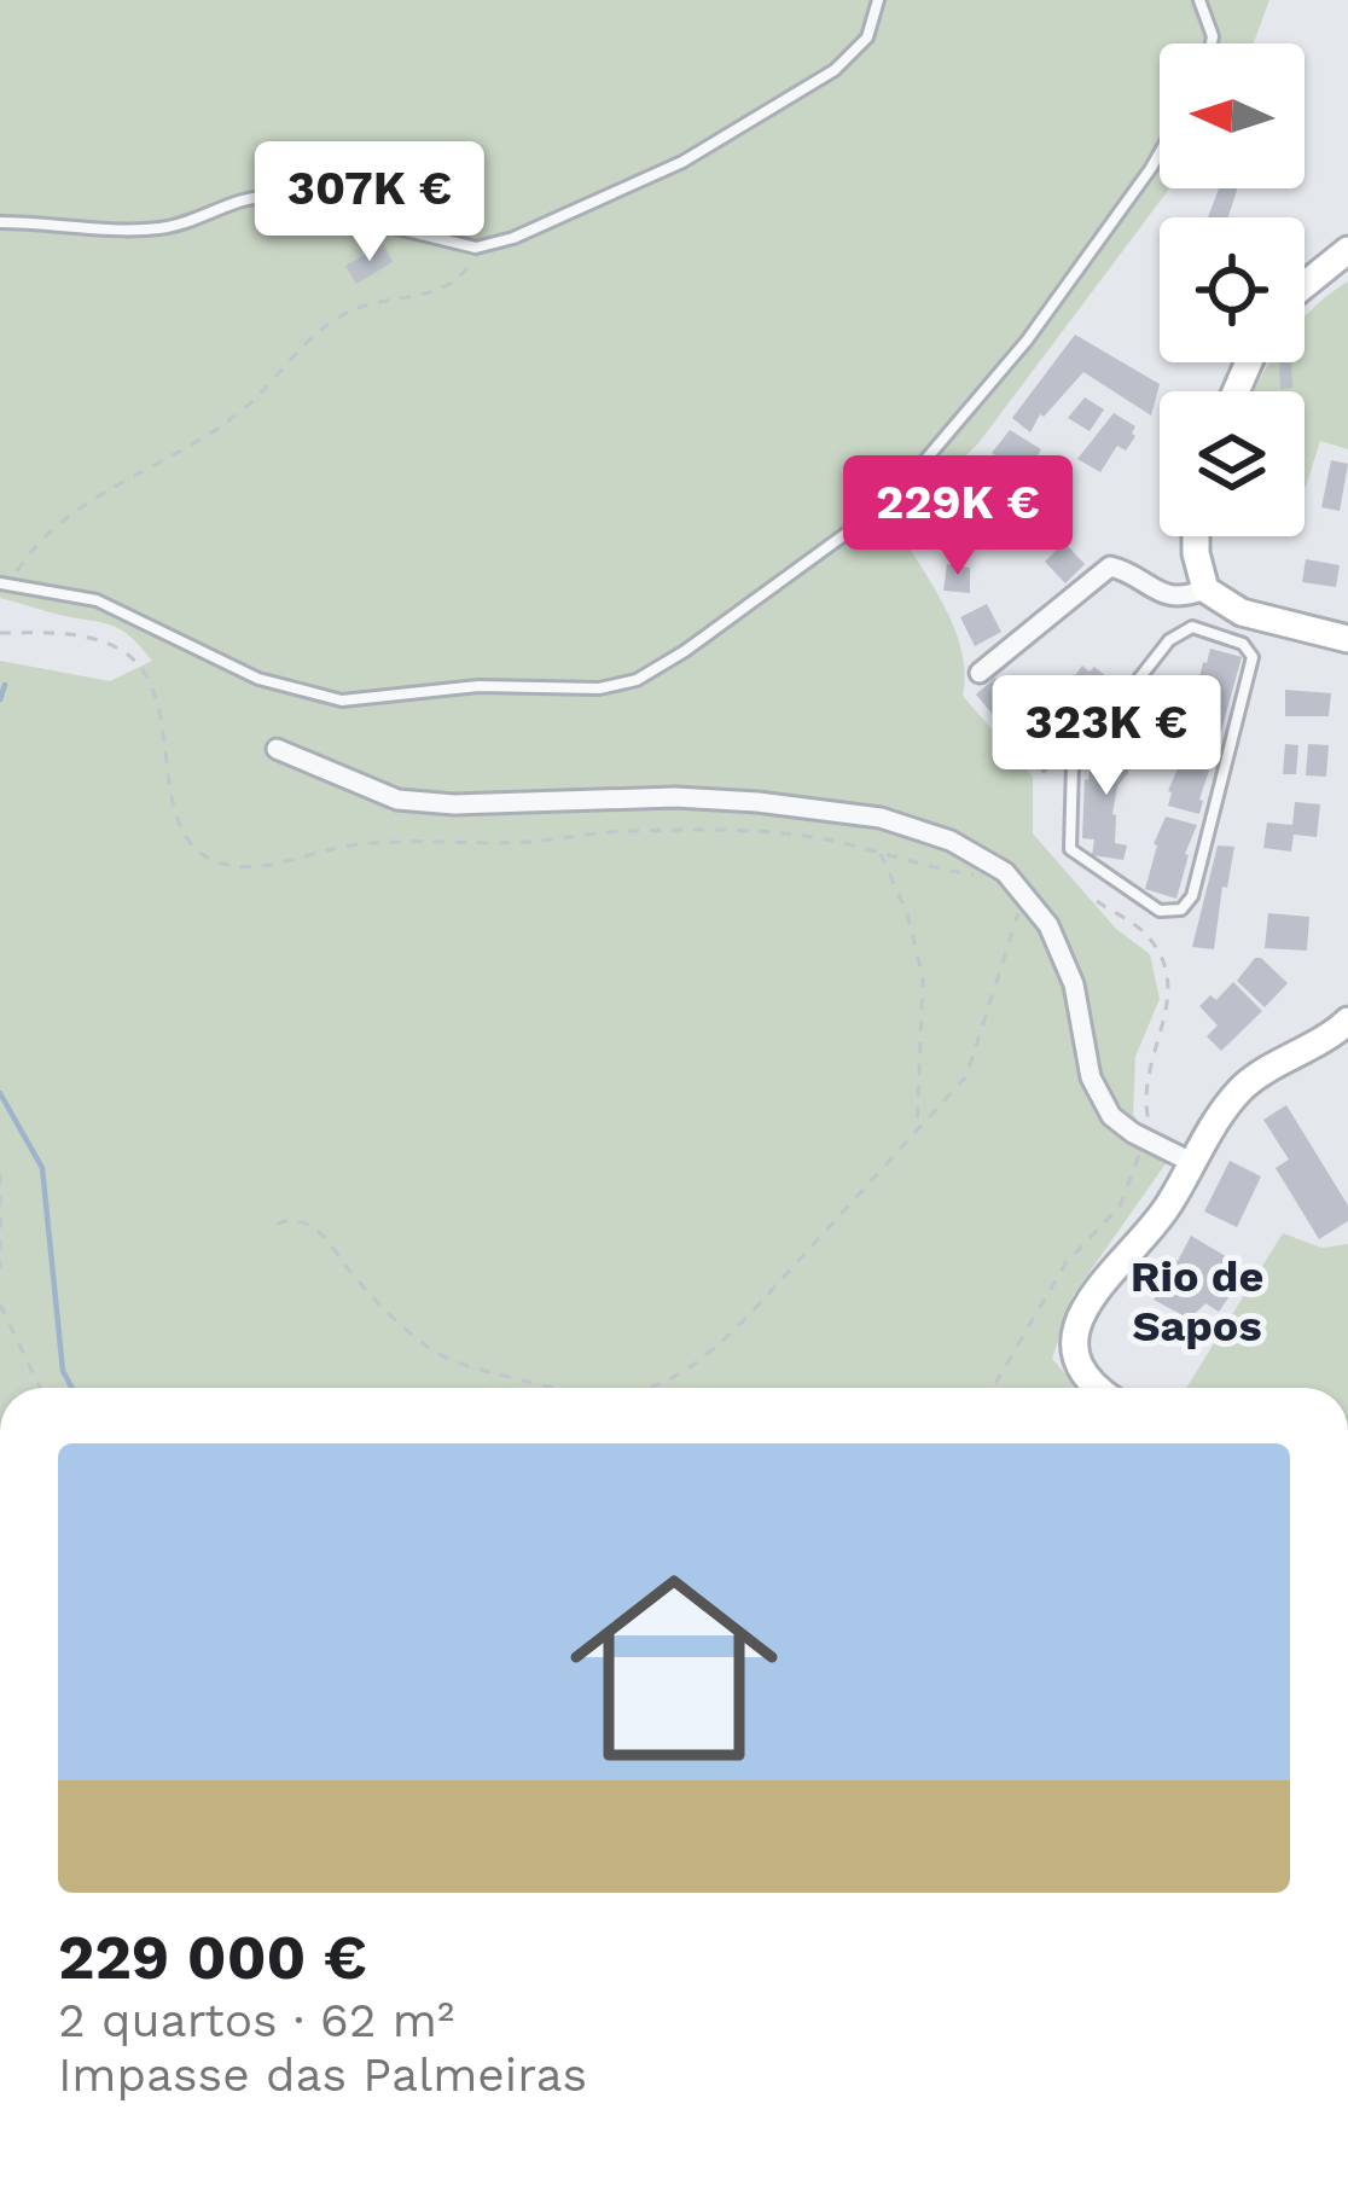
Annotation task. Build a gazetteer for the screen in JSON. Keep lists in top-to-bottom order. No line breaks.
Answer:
{"districts":["Rio de Sapos"],"north":"left","page":{"price":["307K €","229K €","323K €"],"list":[{"name":"229 000 €","note":"2 quartos · 62 m² · Impasse das Palmeiras"}]}}
